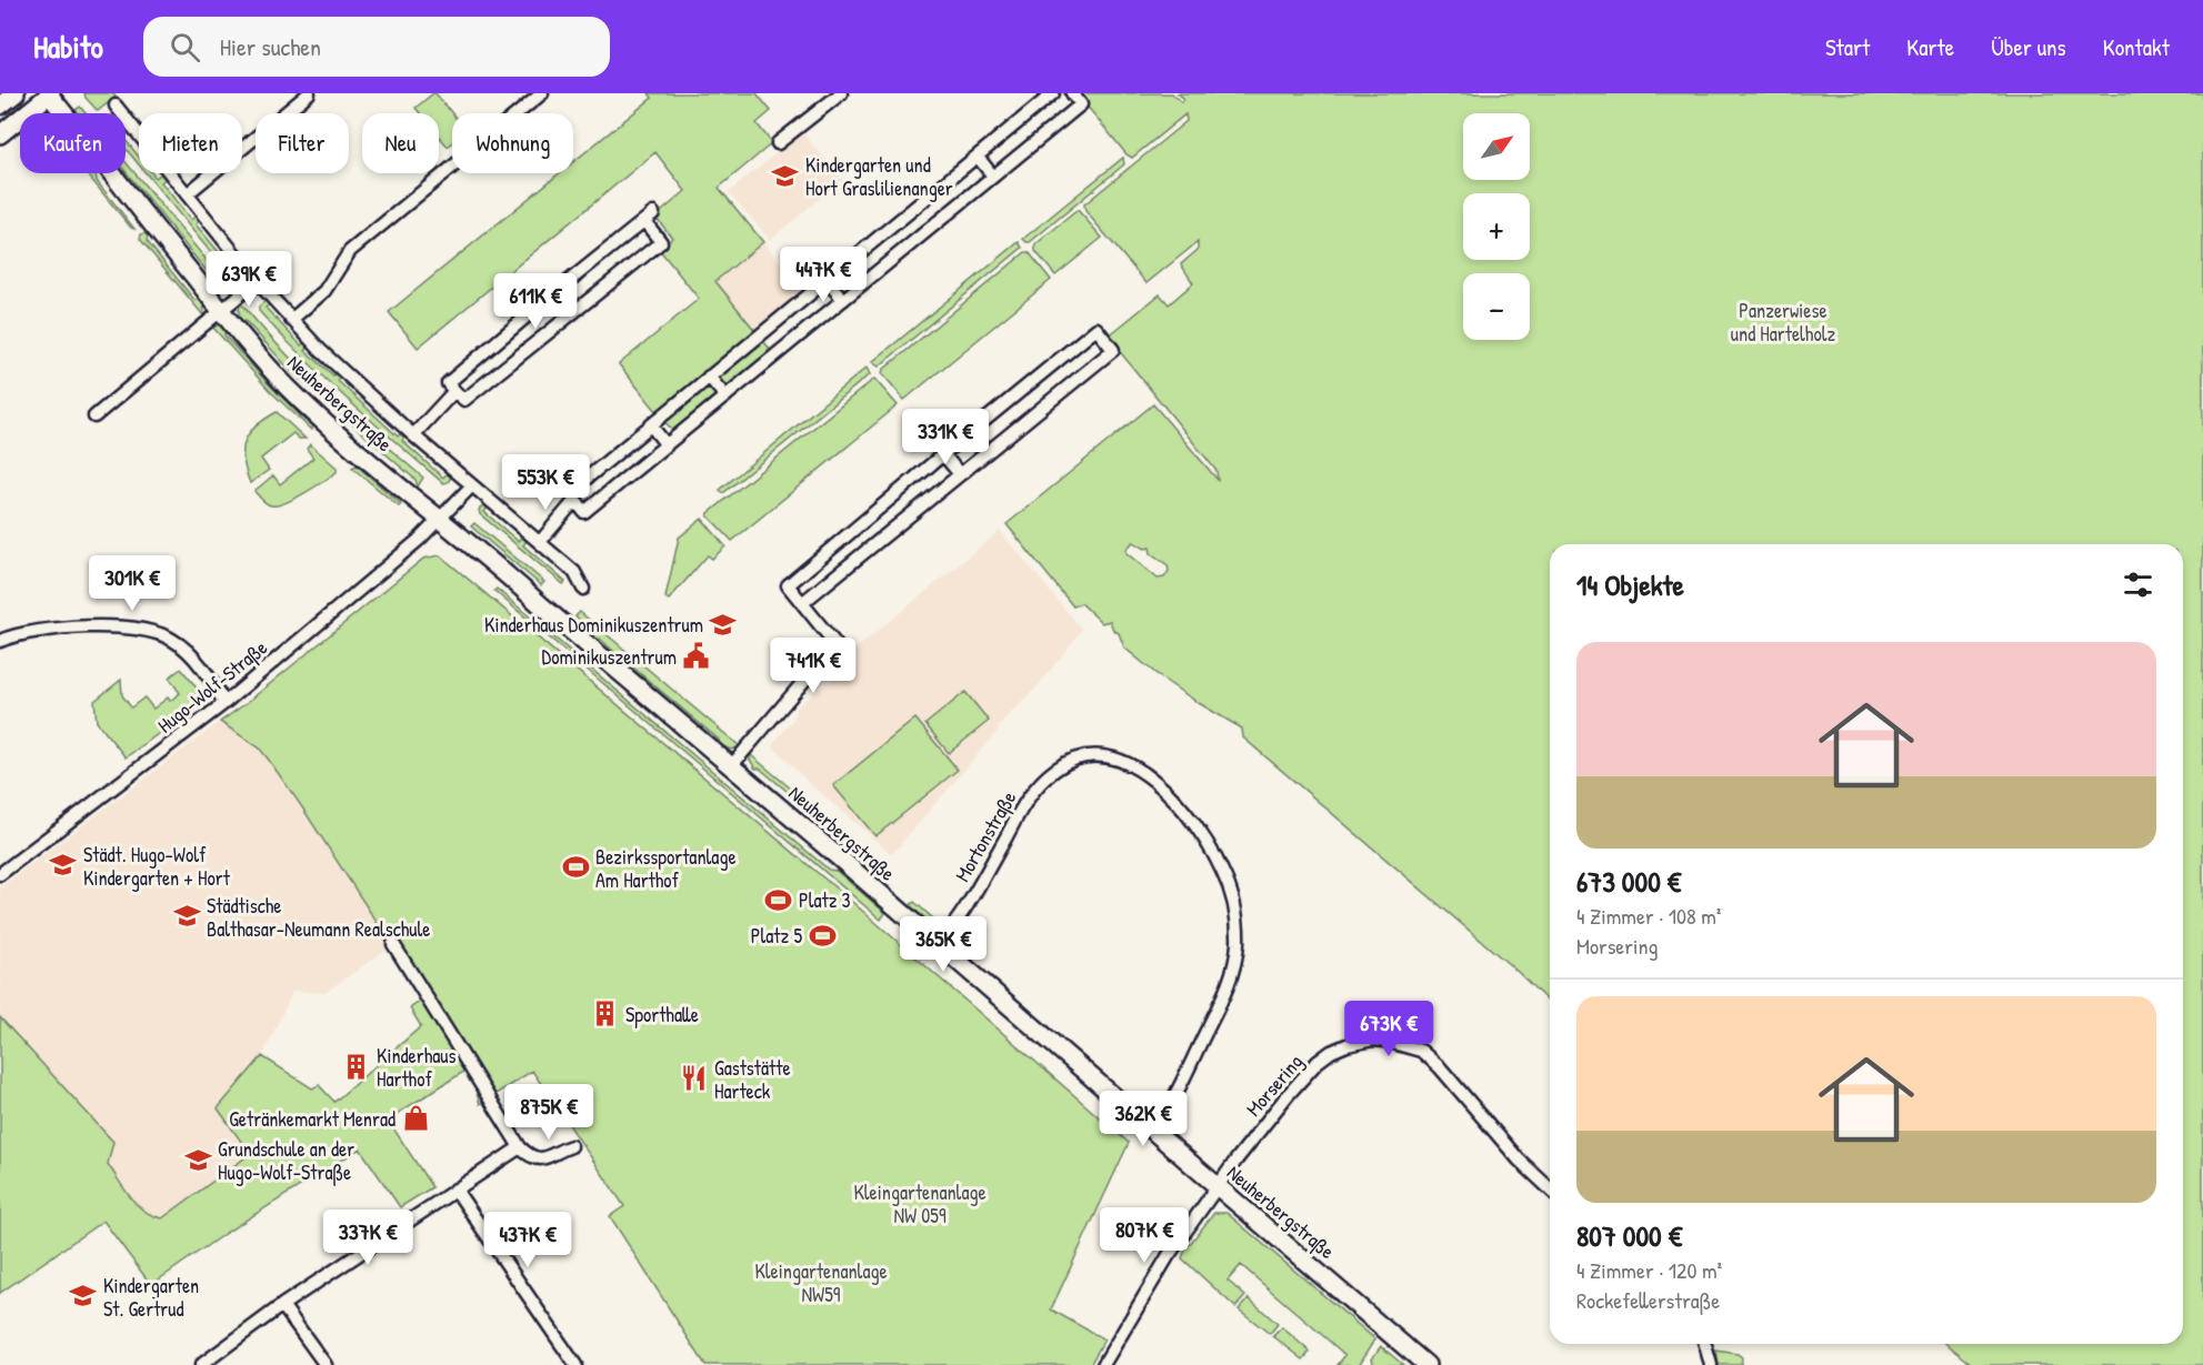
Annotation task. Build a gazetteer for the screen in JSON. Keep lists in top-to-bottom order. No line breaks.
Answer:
{"streets":{"main road":["Neuherbergstraße"],"street":["Hugo-Wolf-Straße","Mortonstraße","Morsering"]},"crossings":[["Neuherbergstraße","Hugo-Wolf-Straße"],["Neuherbergstraße","Mortonstraße"],["Neuherbergstraße","Morsering"]],"parks":["Panzerwiese und Hartelholz","Kleingartenanlage NW 059","Kleingartenanlage NW59"],"places":{"school or university":["Kindergarten und Hort Graslilienanger","Kinderhaus Dominikuszentrum","Städt. Hugo-Wolf Kindergarten + Hort","Städtische Balthasar-Neumann Realschule","Grundschule an der Hugo-Wolf-Straße","Kindergarten St. Gertrud"],"public building":["Dominikuszentrum"],"sports":["Bezirkssportanlage Am Harthof","Platz 3","Platz 5"],"building":["Sporthalle","Kinderhaus Harthof"],"restaurant":["Gaststätte Harteck"],"shop":["Getränkemarkt Menrad"]},"north":"top right","page":{"header":"Habito","search":"Hier suchen","nav":["Start","Karte","Über uns","Kontakt"],"map_buttons":["+","−"],"chip":["Kaufen","Mieten","Filter","Neu","Wohnung"],"price":["447K €","639K €","611K €","331K €","553K €","301K €","741K €","365K €","673K €","875K €","362K €","807K €","337K €","437K €"],"heading":"14 Objekte","list":[{"name":"673 000 €","note":"4 Zimmer · 108 m² · Morsering"},{"name":"807 000 €","note":"4 Zimmer · 120 m² · Rockefellerstraße"}]}}
